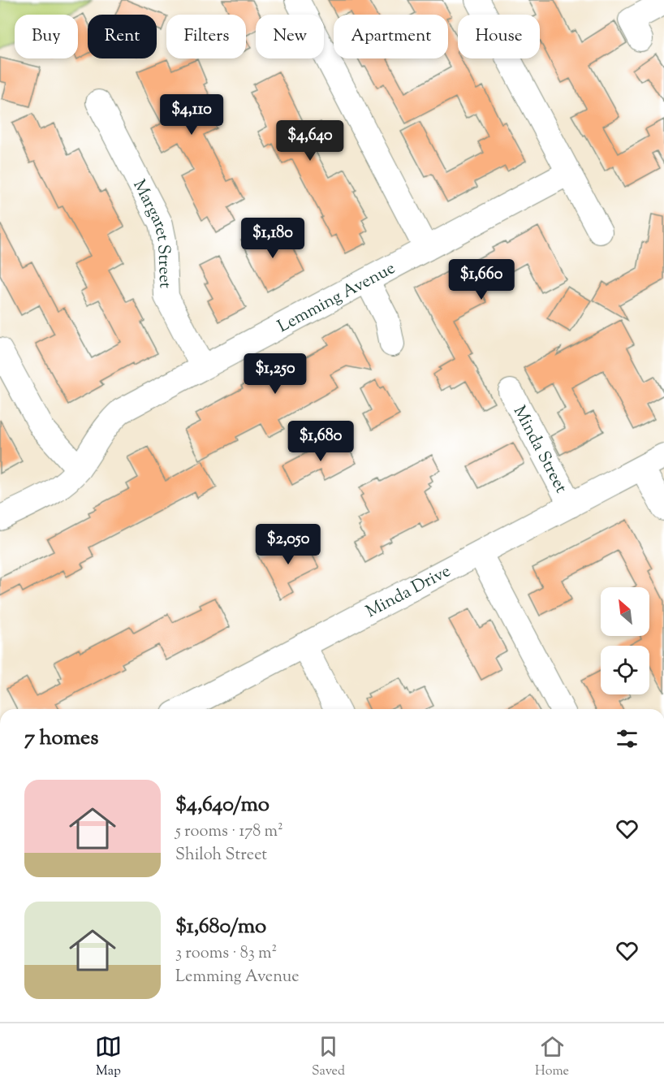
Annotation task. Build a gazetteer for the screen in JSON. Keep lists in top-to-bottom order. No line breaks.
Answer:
{"streets":{"street":["Margaret Street","Lemming Avenue","Minda Street","Minda Drive"]},"crossings":[["Margaret Street","Lemming Avenue"],["Minda Street","Minda Drive"]],"north":"top left","page":{"chip":["Buy","Rent","Filters","New","Apartment","House"],"price":["$4,110","$4,640","$1,180","$1,660","$1,250","$1,680","$2,050"],"heading":"7 homes","list":[{"name":"$4,640/mo","note":"5 rooms · 178 m² · Shiloh Street"},{"name":"$1,680/mo","note":"3 rooms · 83 m² · Lemming Avenue"}],"tabs":["Map","Saved","Home"]}}
